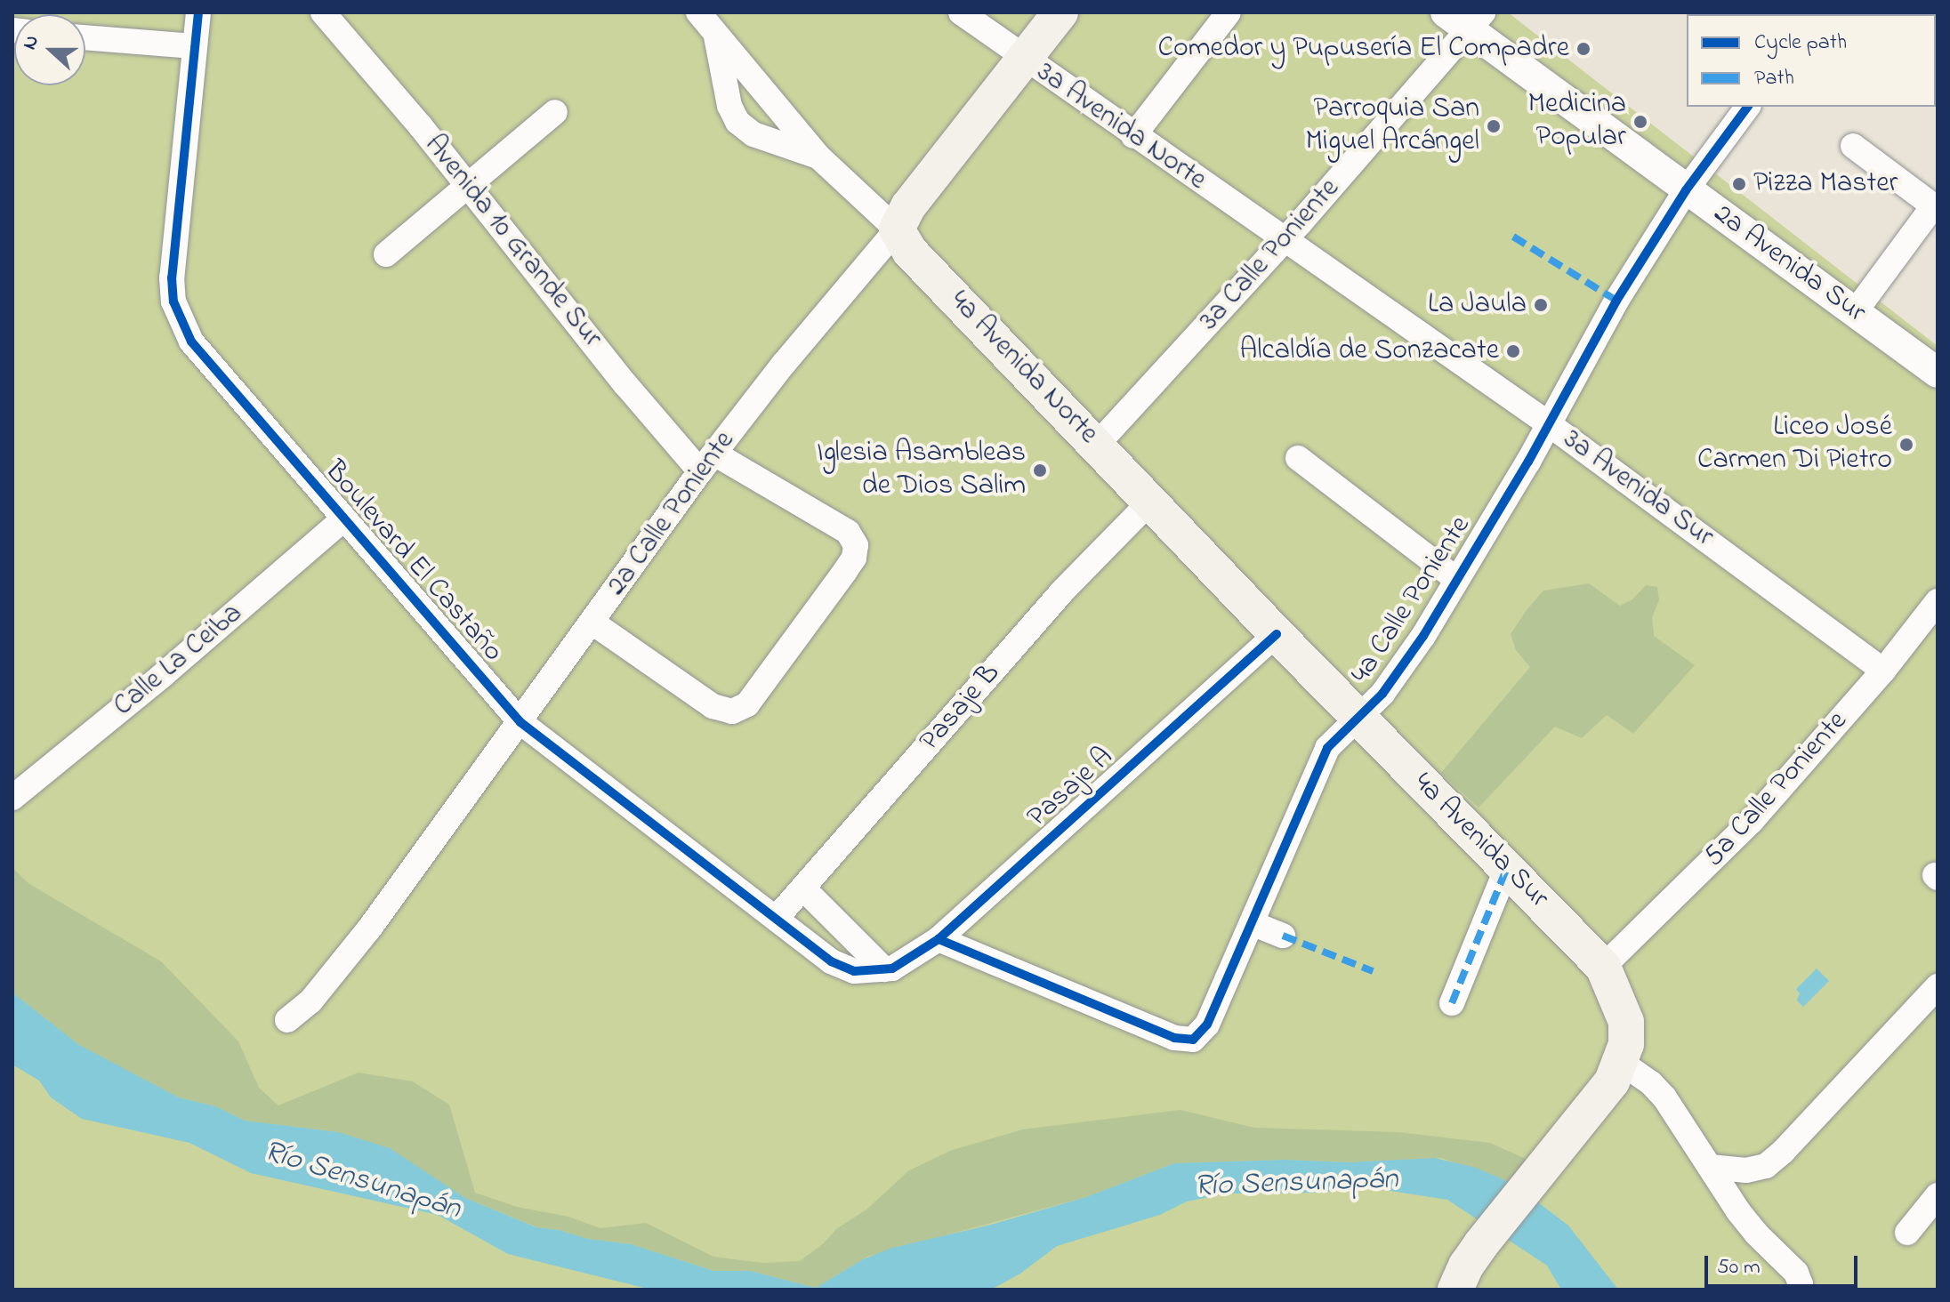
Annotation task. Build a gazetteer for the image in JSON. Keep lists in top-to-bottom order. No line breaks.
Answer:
{"streets":{"main road":["4a Avenida Norte","2a Calle Poniente","4a Avenida Sur"],"street":["3a Avenida Norte","Avenida 10 Grande Sur","3a Calle Poniente","2a Avenida Sur","3a Avenida Sur","Boulevard El Castaño","4a Calle Poniente","Calle La Ceiba","Pasaje B","Pasaje A","5a Calle Poniente"]},"crossings":[["3a Avenida Norte","3a Calle Poniente"],["3a Avenida Norte","3a Avenida Sur"],["3a Avenida Norte","2a Calle Poniente"],["Avenida 10 Grande Sur","2a Calle Poniente"],["3a Calle Poniente","2a Avenida Sur"],["3a Calle Poniente","4a Avenida Norte"],["3a Calle Poniente","3a Avenida Sur"],["2a Avenida Sur","4a Calle Poniente"],["4a Avenida Norte","2a Calle Poniente"],["4a Avenida Norte","4a Calle Poniente"],["4a Avenida Norte","Pasaje B"],["4a Avenida Norte","Pasaje A"],["4a Avenida Norte","4a Avenida Sur"],["3a Avenida Sur","4a Calle Poniente"],["3a Avenida Sur","5a Calle Poniente"],["2a Calle Poniente","Boulevard El Castaño"],["Boulevard El Castaño","Calle La Ceiba"],["Boulevard El Castaño","Pasaje B"],["Boulevard El Castaño","Pasaje A"],["4a Calle Poniente","Pasaje A"],["4a Calle Poniente","4a Avenida Sur"],["5a Calle Poniente","4a Avenida Sur"]],"water":["Río Sensunapán"],"places":["Comedor y Pupusería El Compadre","Medicina Popular","Parroquia San Miguel Arcángel","Pizza Master","La Jaula","Alcaldía de Sonzacate","Liceo José Carmen Di Pietro","Iglesia Asambleas de Dios Salim"],"legend":["Cycle path","Path"],"scale_bar":"50 m","north":"left"}
